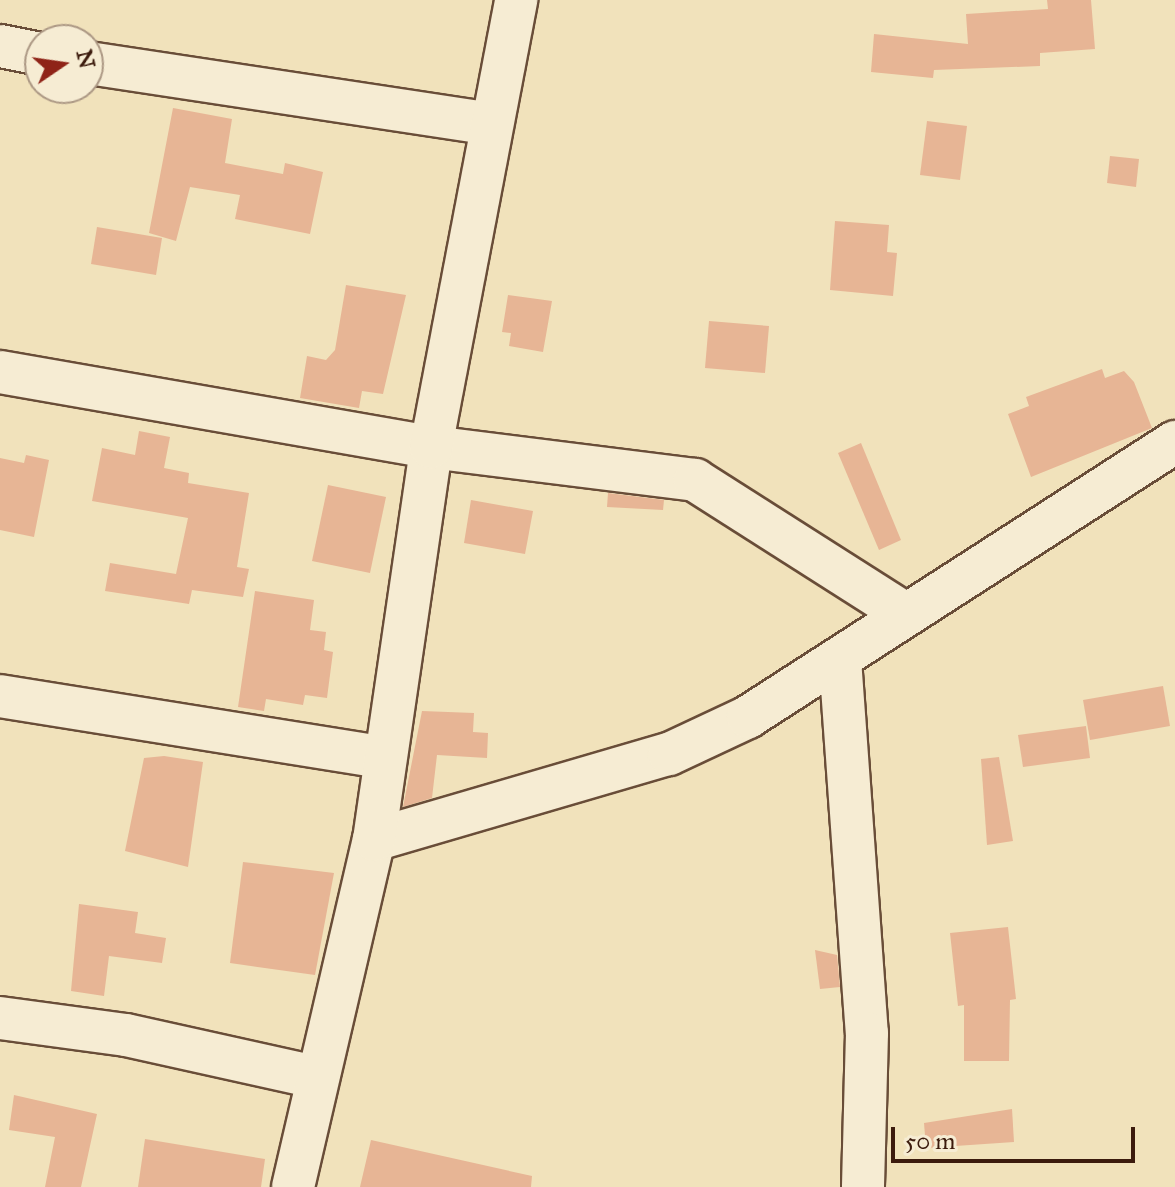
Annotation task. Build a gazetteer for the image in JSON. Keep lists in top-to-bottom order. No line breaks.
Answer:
{"scale_bar":"50 m","north":"right"}
